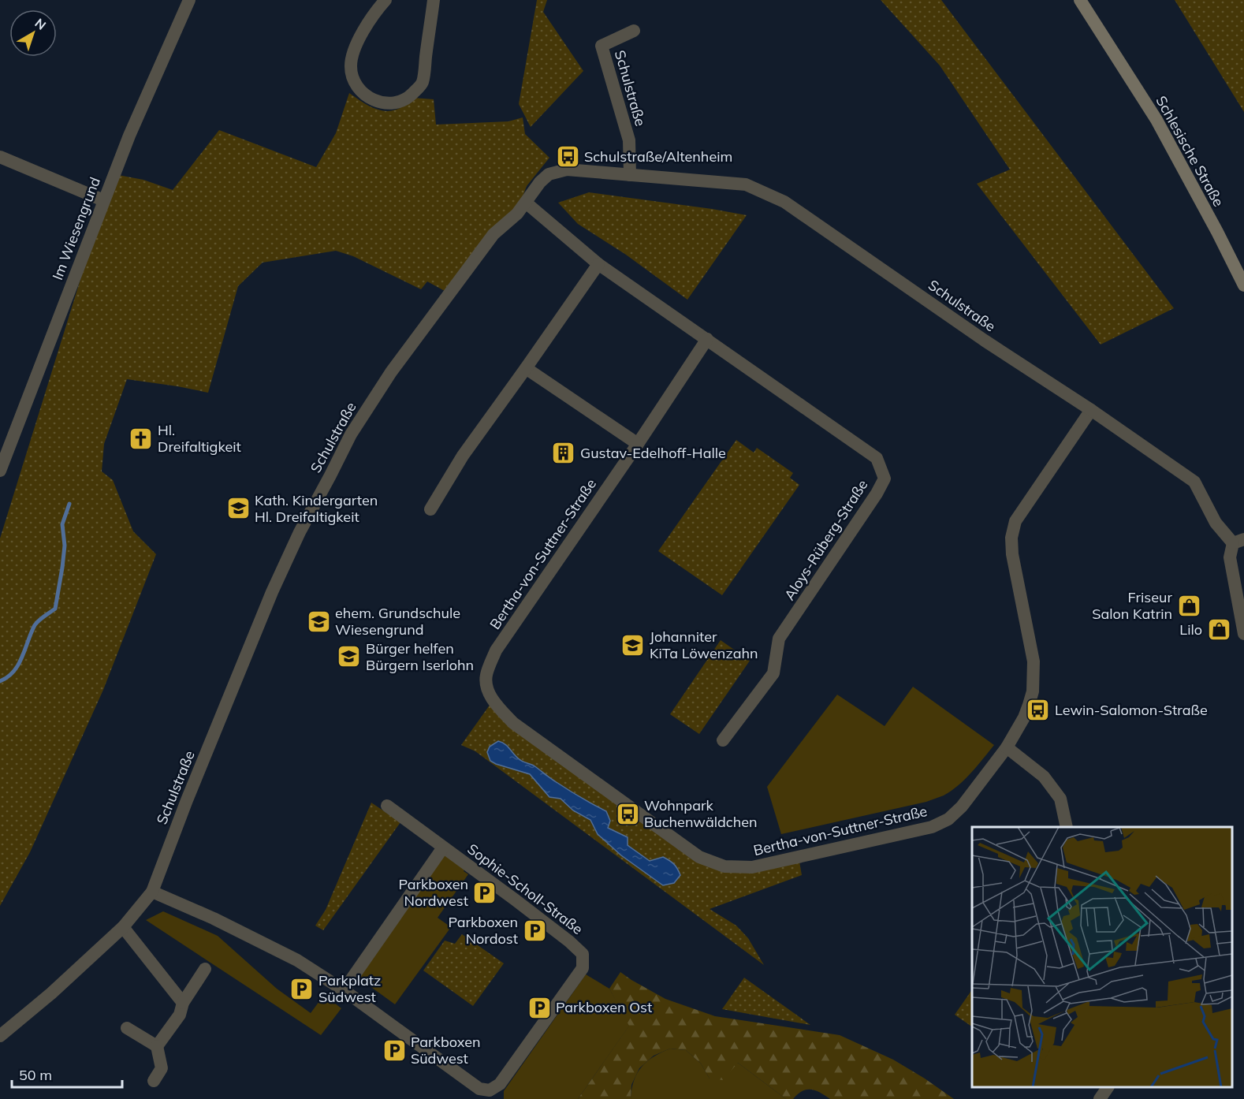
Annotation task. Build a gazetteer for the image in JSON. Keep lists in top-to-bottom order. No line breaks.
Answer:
{"streets":{"main road":["Schlesische Straße"],"street":["Schulstraße","Im Wiesengrund","Aloys-Rüberg-Straße","Bertha-von-Suttner-Straße","Sophie-Scholl-Straße"]},"crossings":[["Schulstraße","Bertha-von-Suttner-Straße"],["Schulstraße","Sophie-Scholl-Straße"],["Aloys-Rüberg-Straße","Bertha-von-Suttner-Straße"]],"places":{"bus stop":["Schulstraße/Altenheim","Lewin-Salomon-Straße","Wohnpark Buchenwäldchen"],"church":["Hl. Dreifaltigkeit"],"building":["Gustav-Edelhoff-Halle"],"school or university":["Kath. Kindergarten Hl. Dreifaltigkeit","ehem. Grundschule Wiesengrund","Johanniter KiTa Löwenzahn","Bürger helfen Bürgern Iserlohn"],"shop":["Friseur Salon Katrin","Lilo"],"parking":["Parkboxen Nordwest","Parkboxen Nordost","Parkplatz Südwest","Parkboxen Ost","Parkboxen Südwest"]},"scale_bar":"50 m","north":"top right"}
